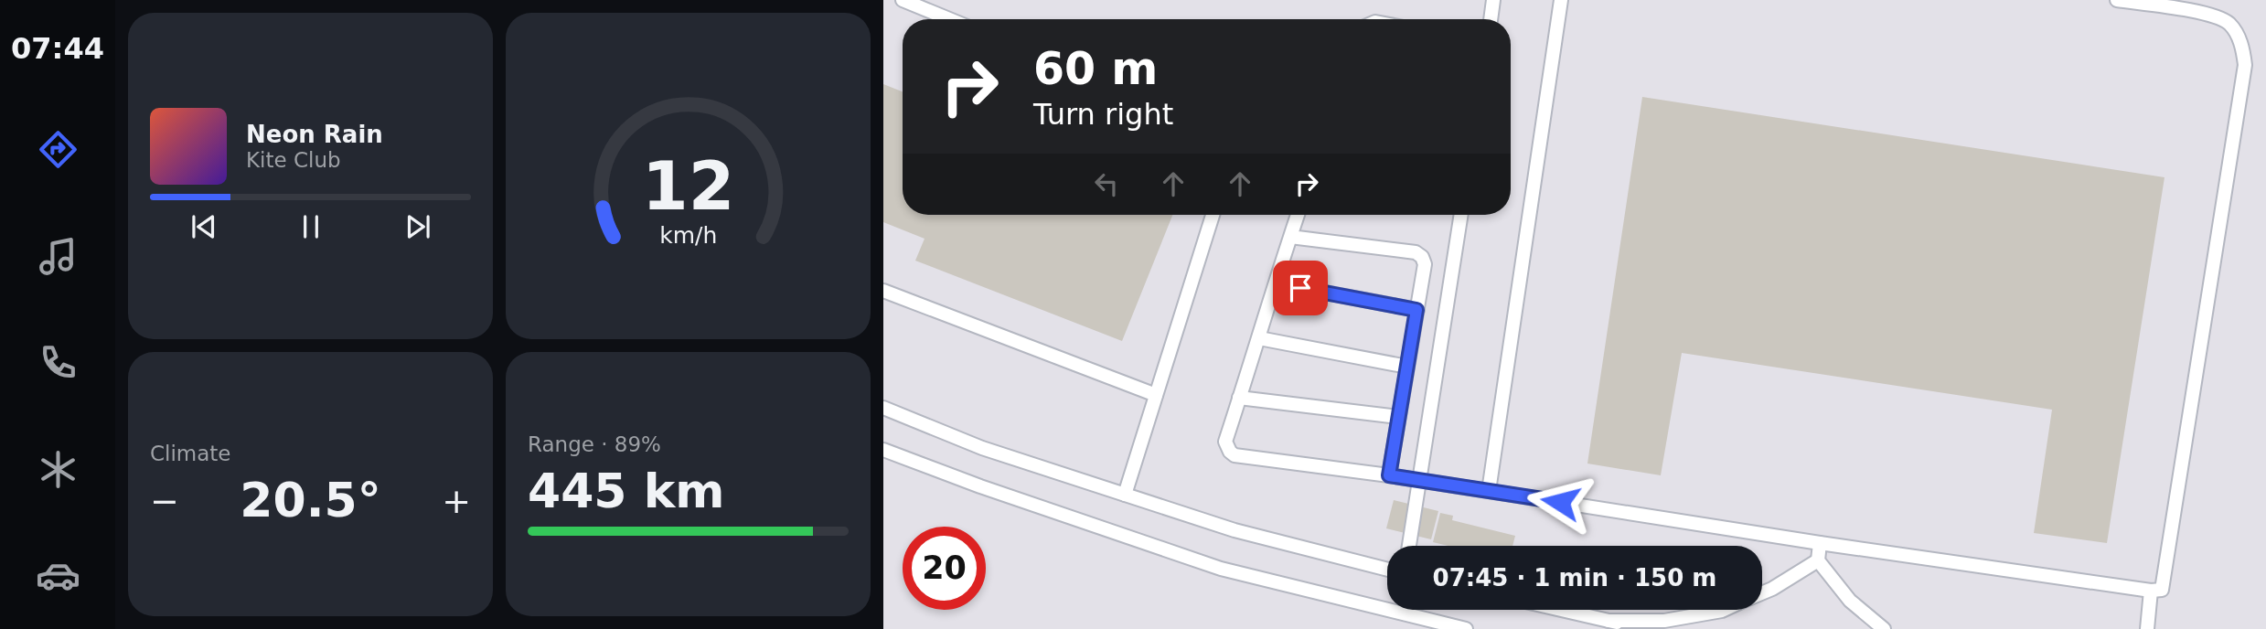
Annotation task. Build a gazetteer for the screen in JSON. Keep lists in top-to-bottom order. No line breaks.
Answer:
{"page":{"tabs":"07:44","turn":["60 m","Turn right"],"song":["Neon Rain","Kite Club"],"tile":["Climate",["Range · 89%","445 km"]],"heat":["−","20.5°","+"],"limit":"20","trip":"07:45 · 1 min · 150 m","gauge":["12","km/h"]}}
